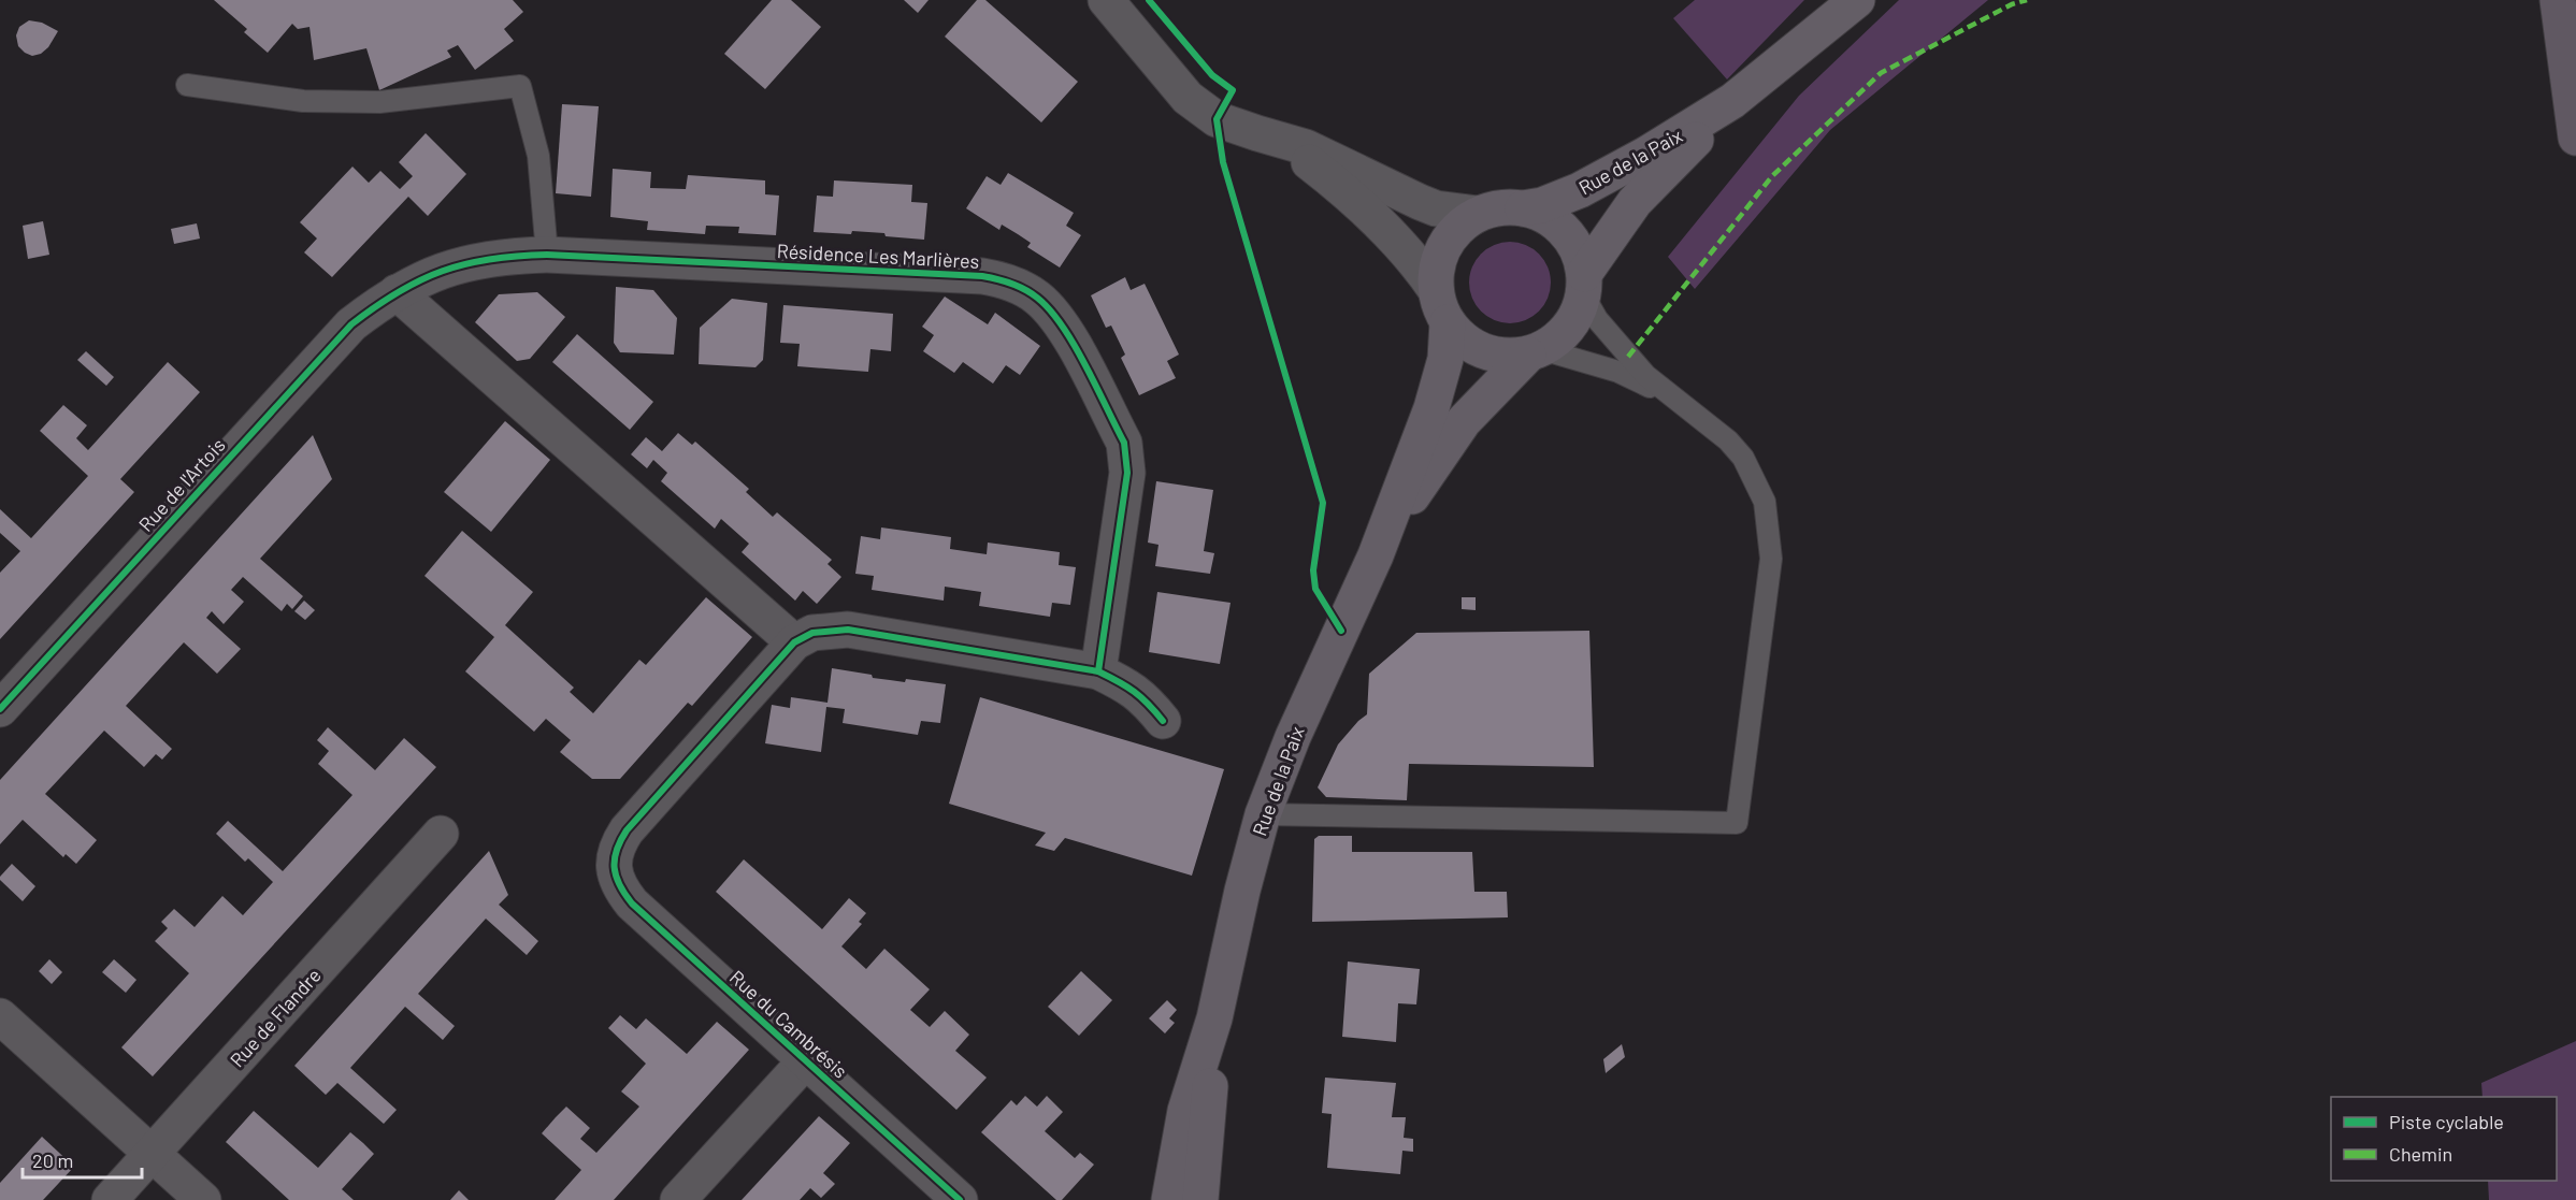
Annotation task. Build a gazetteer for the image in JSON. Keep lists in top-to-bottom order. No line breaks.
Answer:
{"streets":{"main road":["Rue de la Paix"],"street":["Résidence Les Marlières","Rue de l'Artois","Rue de Flandre","Rue du Cambrésis"]},"crossings":[["Résidence Les Marlières","Rue de l'Artois"]],"legend":["Piste cyclable","Chemin"],"scale_bar":"20 m"}
